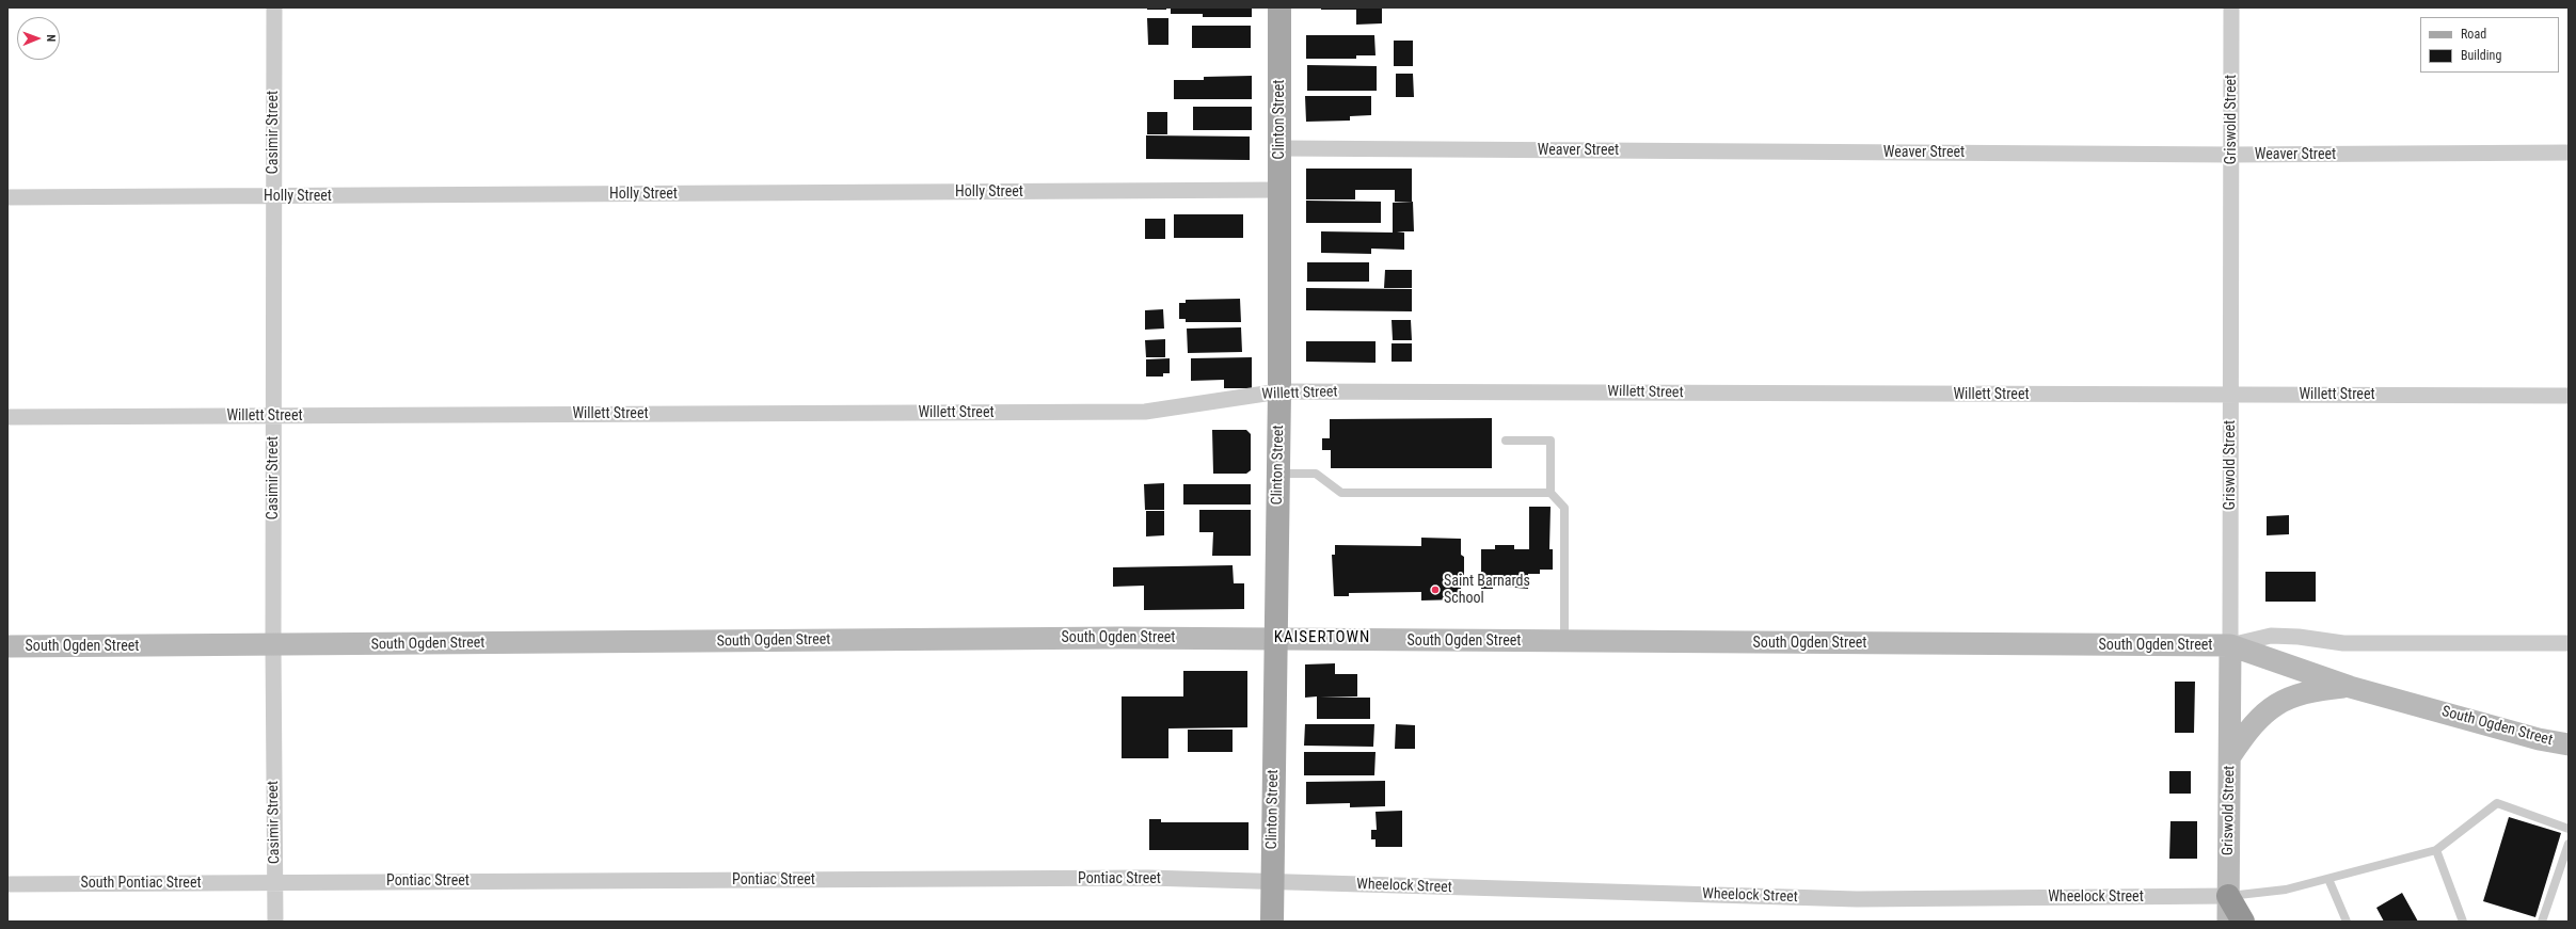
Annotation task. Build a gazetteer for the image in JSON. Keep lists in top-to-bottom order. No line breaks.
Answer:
{"streets":{"main road":["Clinton Street"],"street":["Griswold Street","Casimir Street","Weaver Street","Holly Street","Willett Street","South Ogden Street","Pontiac Street","South Pontiac Street","Wheelock Street"]},"crossings":[["Clinton Street","Weaver Street"],["Clinton Street","Holly Street"],["Clinton Street","Willett Street"],["Clinton Street","South Ogden Street"],["Clinton Street","Pontiac Street"],["Clinton Street","Wheelock Street"],["Griswold Street","Weaver Street"],["Griswold Street","Willett Street"],["Griswold Street","South Ogden Street"],["Griswold Street","Wheelock Street"],["Casimir Street","Holly Street"],["Casimir Street","Willett Street"],["Casimir Street","South Ogden Street"],["Casimir Street","Pontiac Street"],["Casimir Street","South Pontiac Street"],["Pontiac Street","South Pontiac Street"],["Pontiac Street","Wheelock Street"]],"districts":["KAISERTOWN"],"places":["Saint Barnards School"],"legend":["Road","Building"],"north":"right"}
